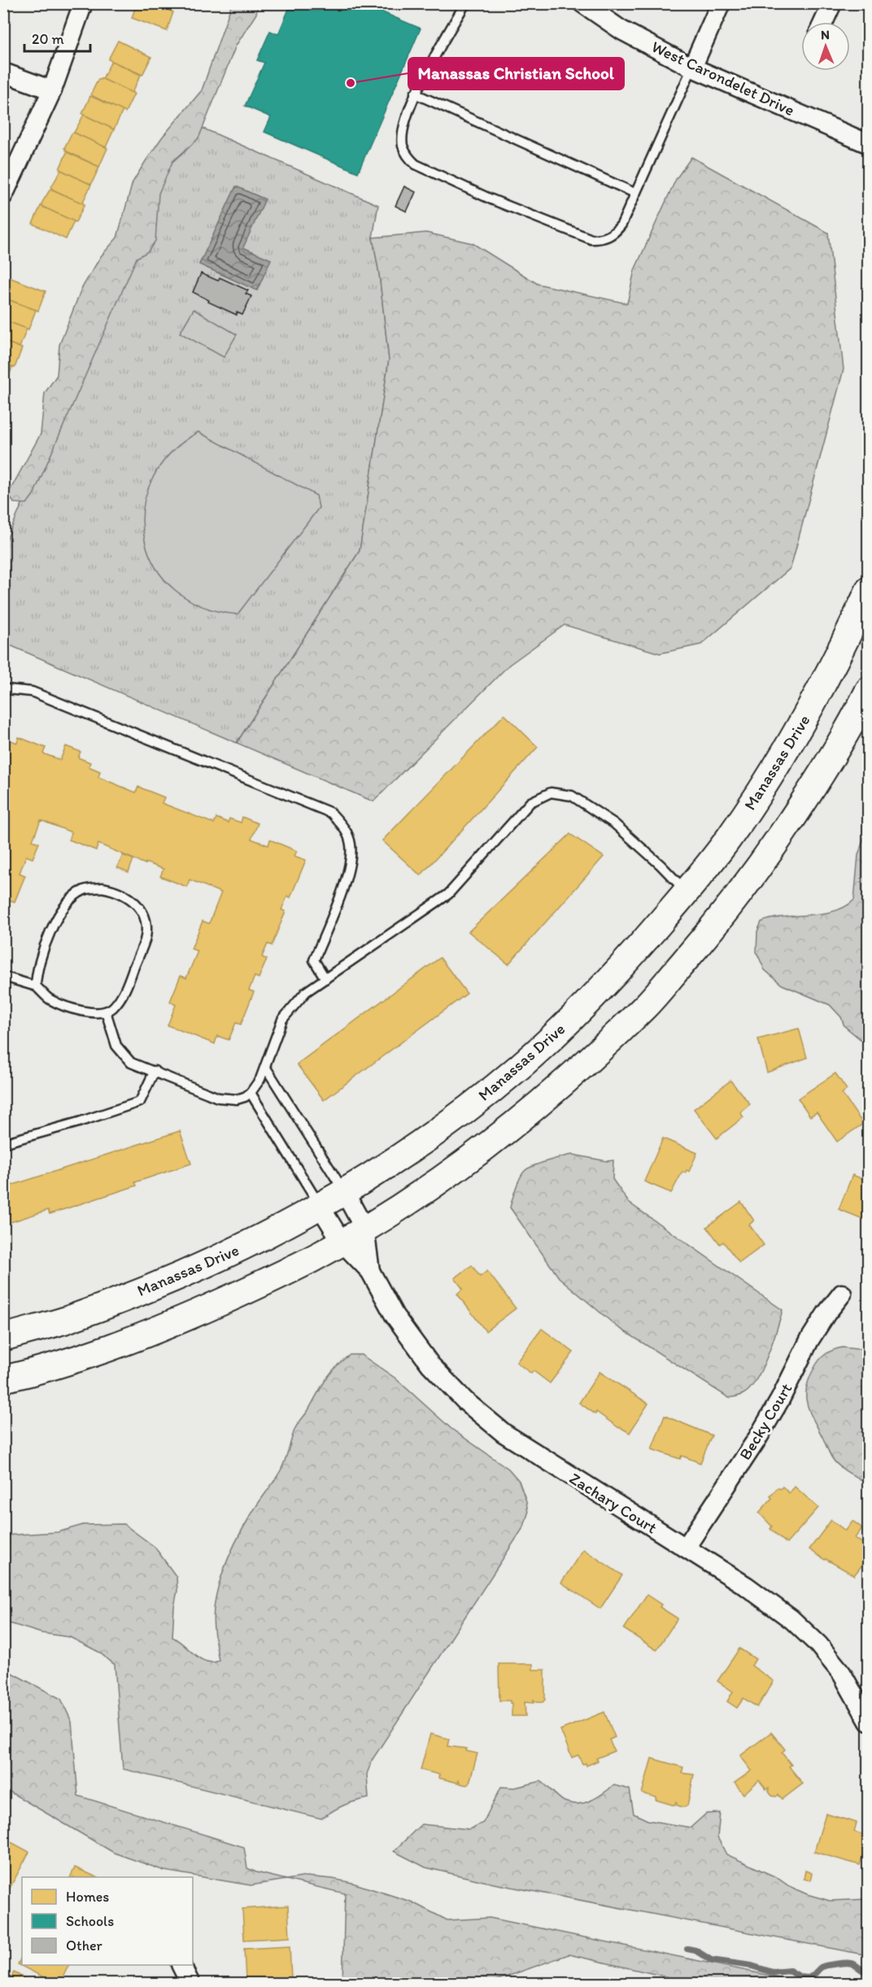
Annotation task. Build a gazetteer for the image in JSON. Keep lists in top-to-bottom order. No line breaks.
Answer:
{"streets":{"street":["West Carondelet Drive","Manassas Drive","Becky Court","Zachary Court"]},"crossings":[["Manassas Drive","Zachary Court"],["Becky Court","Zachary Court"]],"places":["Manassas Christian School"],"legend":["Homes","Schools","Other"],"scale_bar":"20 m","north":"top"}
